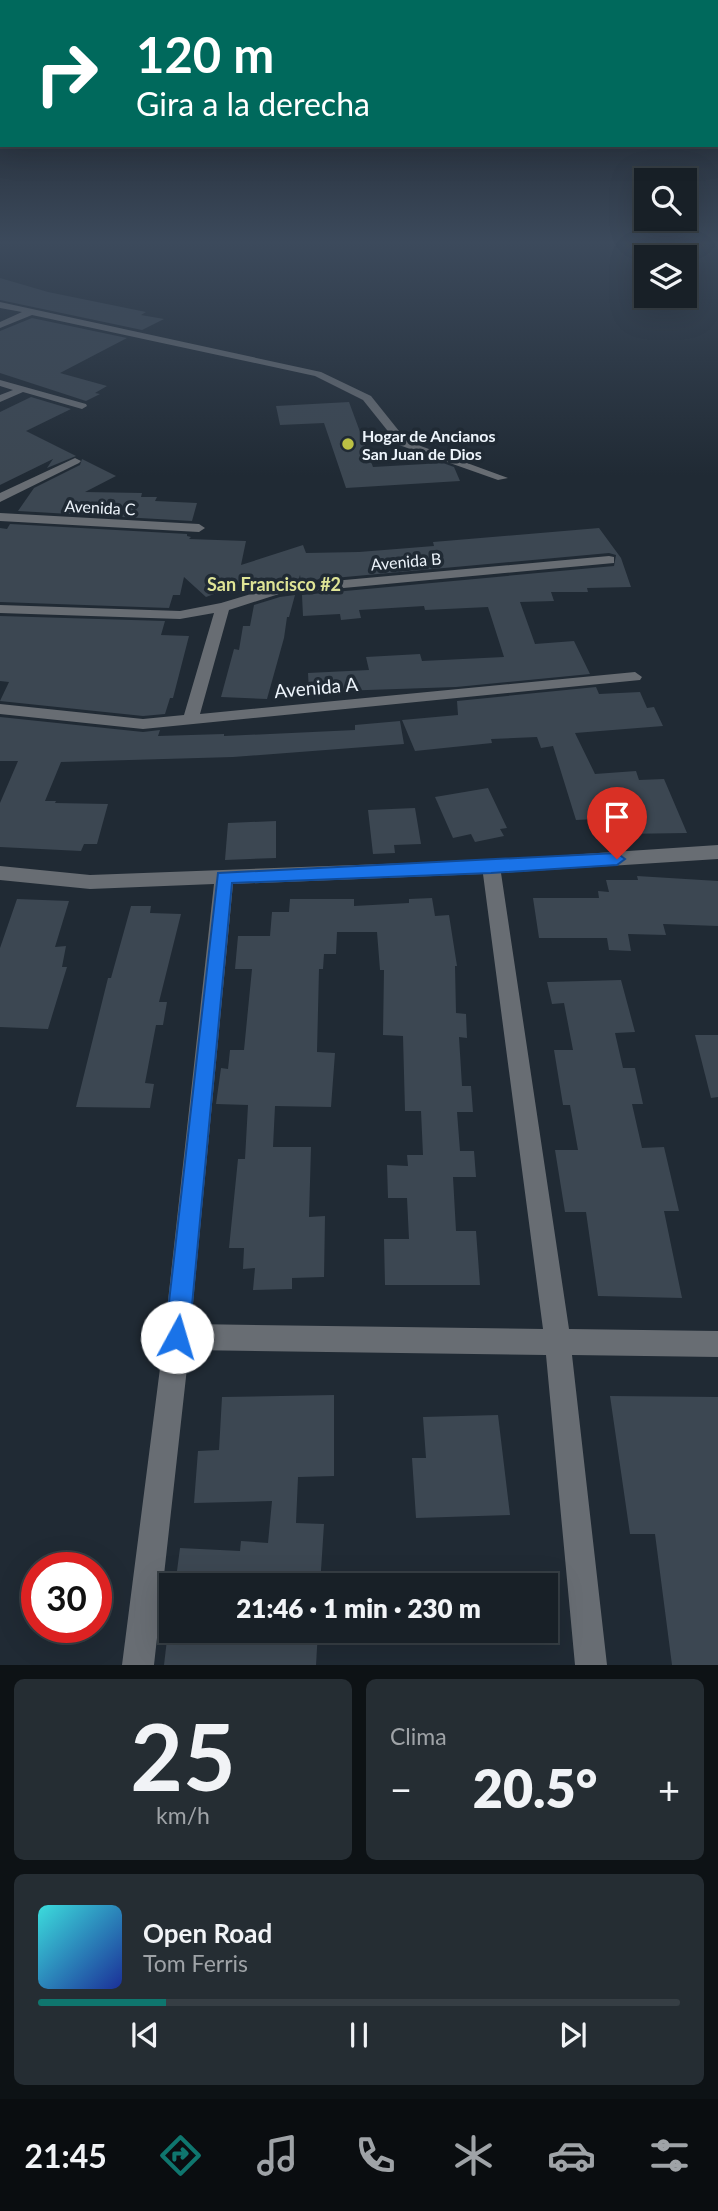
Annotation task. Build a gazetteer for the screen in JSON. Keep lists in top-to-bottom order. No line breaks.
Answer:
{"streets":{"street":["Avenida C","Avenida B","Avenida A"]},"districts":["San Francisco #2"],"places":["Hogar de Ancianos San Juan de Dios"],"page":{"turn":["120 m","Gira a la derecha"],"limit":"30","trip":"21:46 · 1 min · 230 m","tile":[["25","km/h"],"Clima"],"heat":["−","20.5°","+"],"song":["Open Road","Tom Ferris"],"tabs":"21:45"}}
